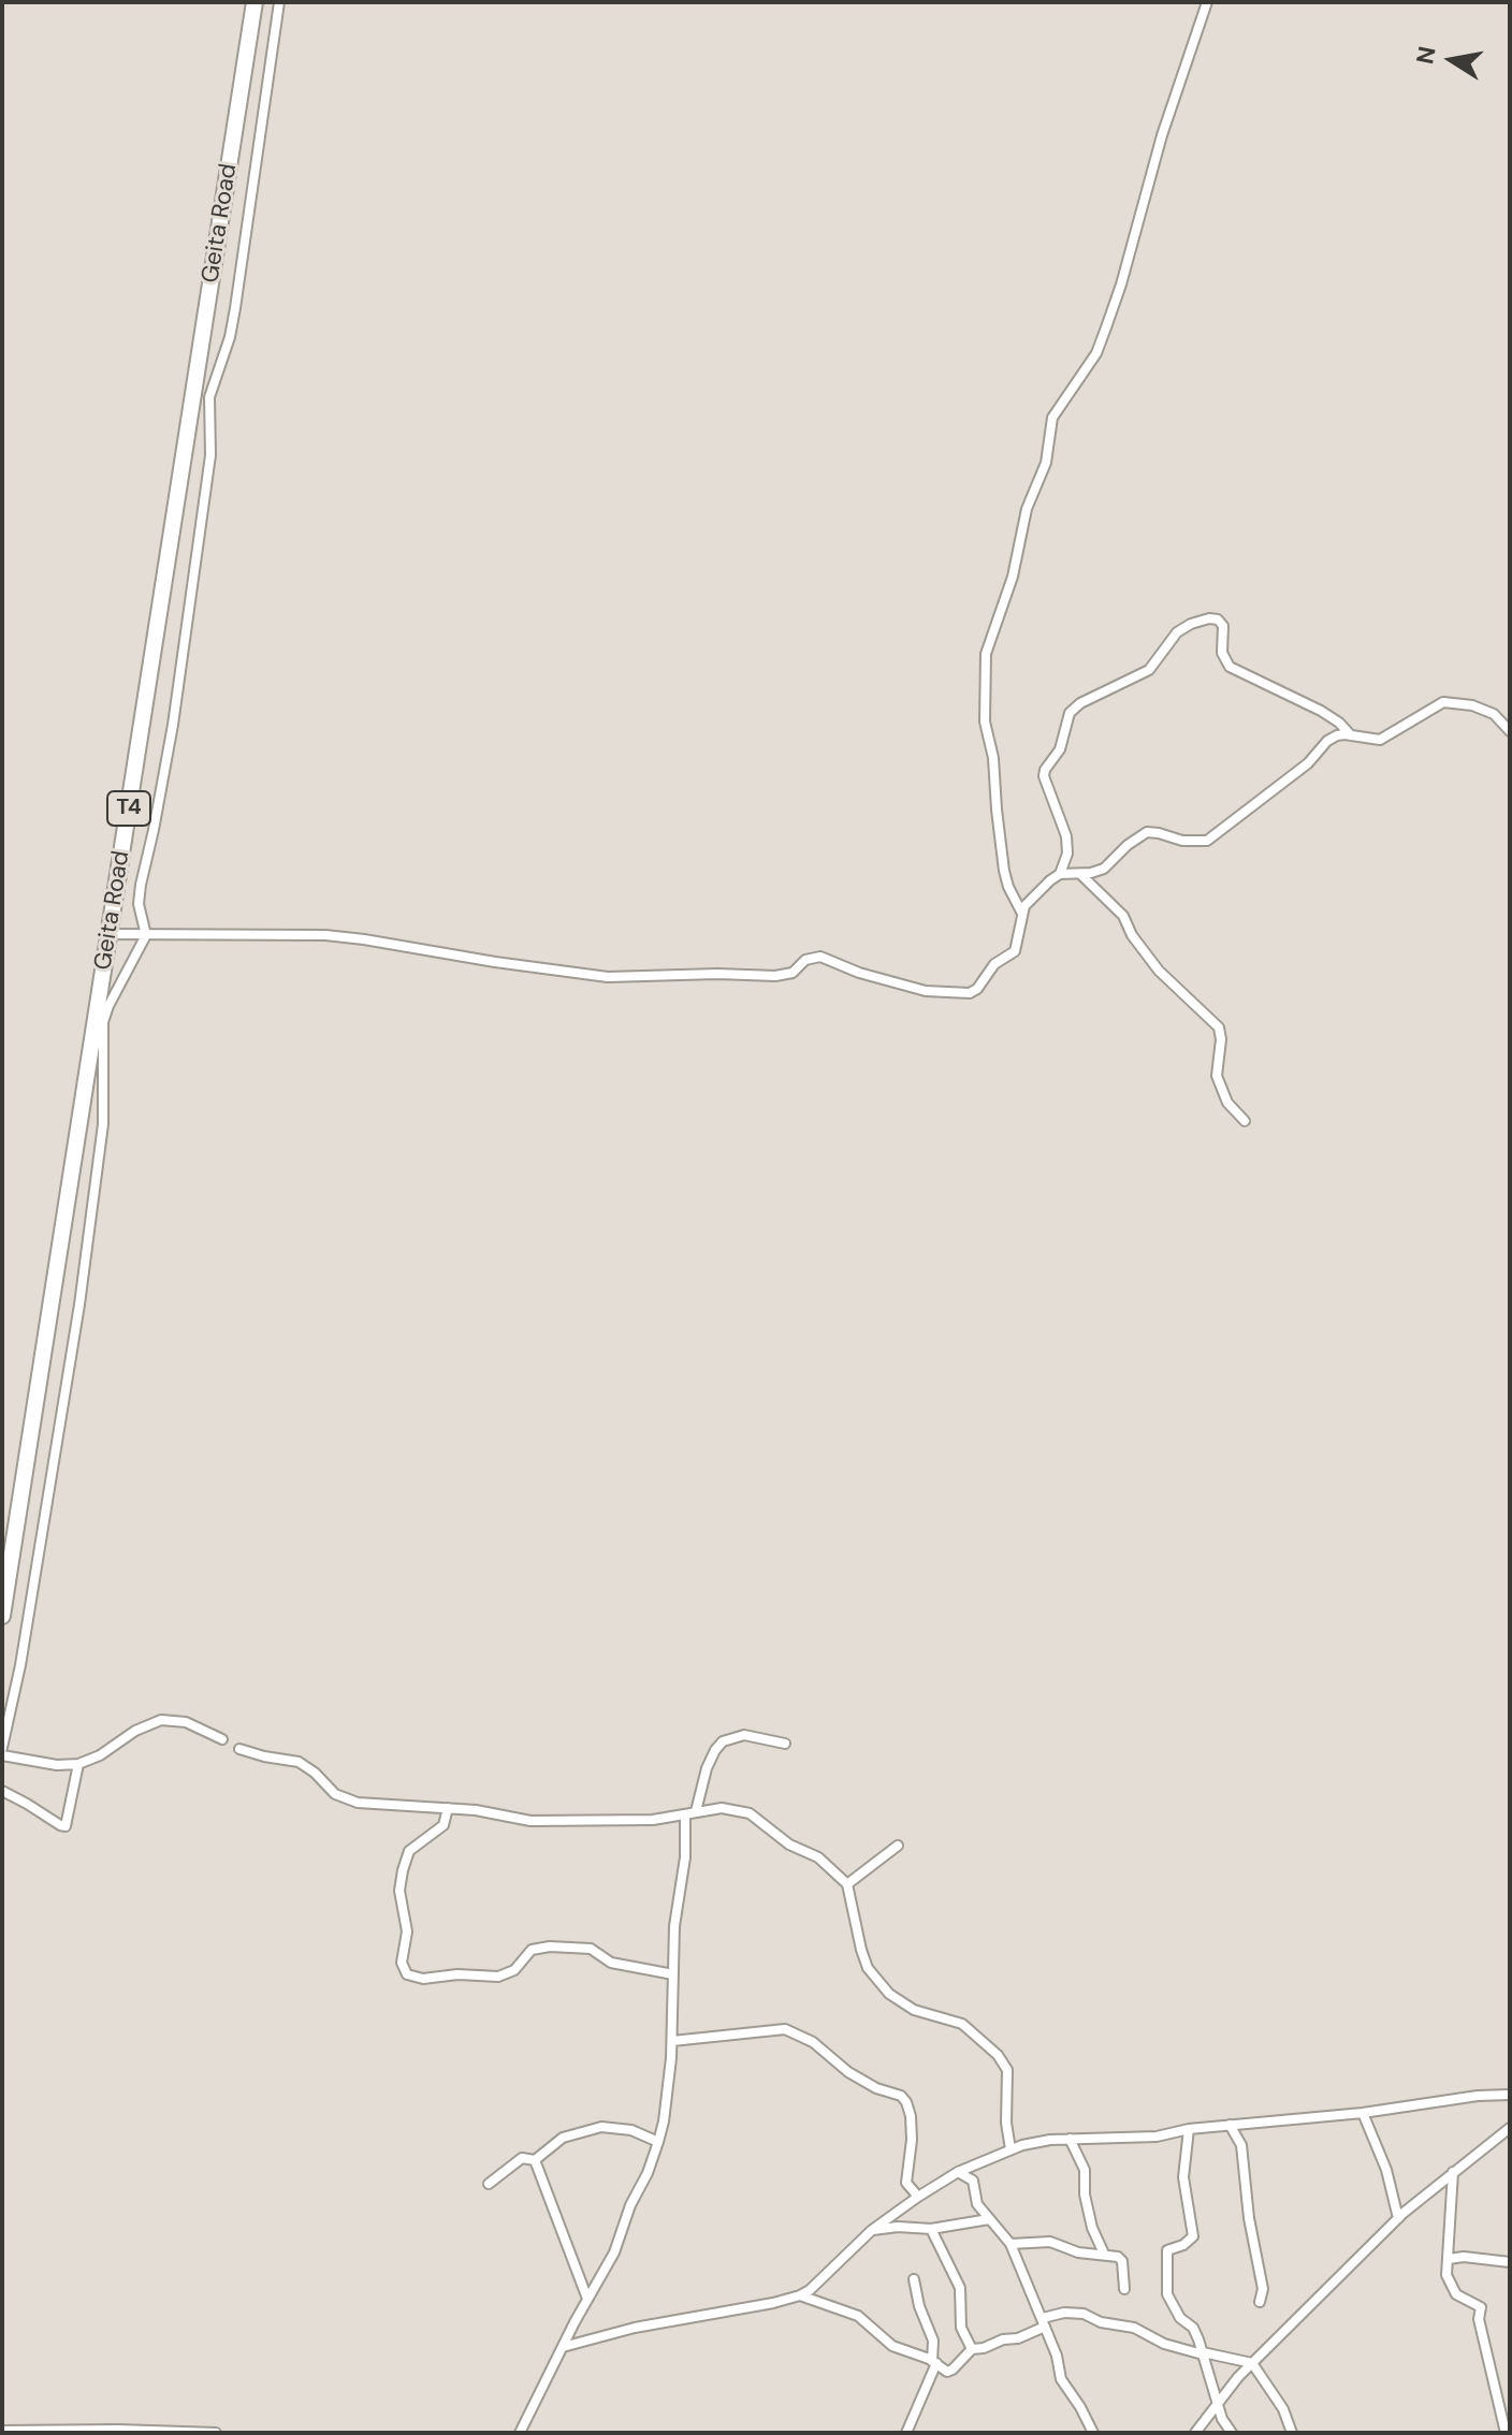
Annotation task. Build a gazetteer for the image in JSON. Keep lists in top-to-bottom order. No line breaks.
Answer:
{"streets":{"highway":["Geita Road","T4"]},"north":"left"}
